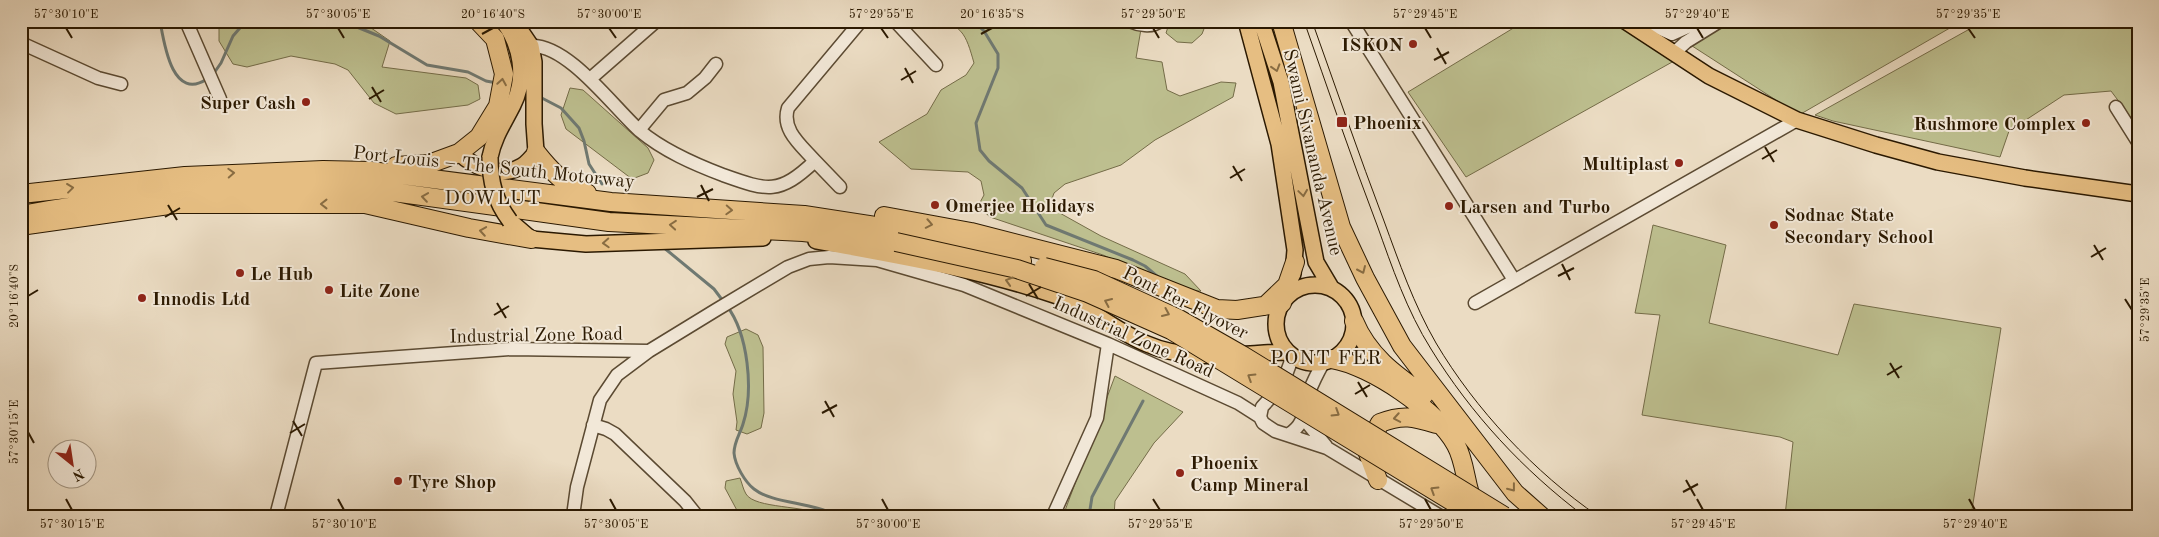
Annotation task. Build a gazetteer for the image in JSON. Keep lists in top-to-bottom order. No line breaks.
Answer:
{"streets":{"highway":["Port Louis – The South Motorway","Pont Fer Flyover"],"main road":["Swami Sivananda Avenue"],"street":["Industrial Zone Road"]},"crossings":[["Port Louis – The South Motorway","Pont Fer Flyover"]],"districts":["DOWLUT","PONT FER"],"places":{"other":["ISKON","Super Cash","Rushmore Complex","Multiplast","Omerjee Holidays","Larsen and Turbo","Sodnac State Secondary School","Le Hub","Lite Zone","Innodis Ltd","Phoenix Camp Mineral","Tyre Shop"],"transit":["Phoenix"]},"north":"bottom right","coordinates":["57°30'10\"E","57°30'05\"E","20°16'40\"S","57°30'00\"E","57°29'55\"E","20°16'35\"S","57°29'50\"E","57°29'45\"E","57°29'40\"E","57°29'35\"E","57°30'15\"E"]}
